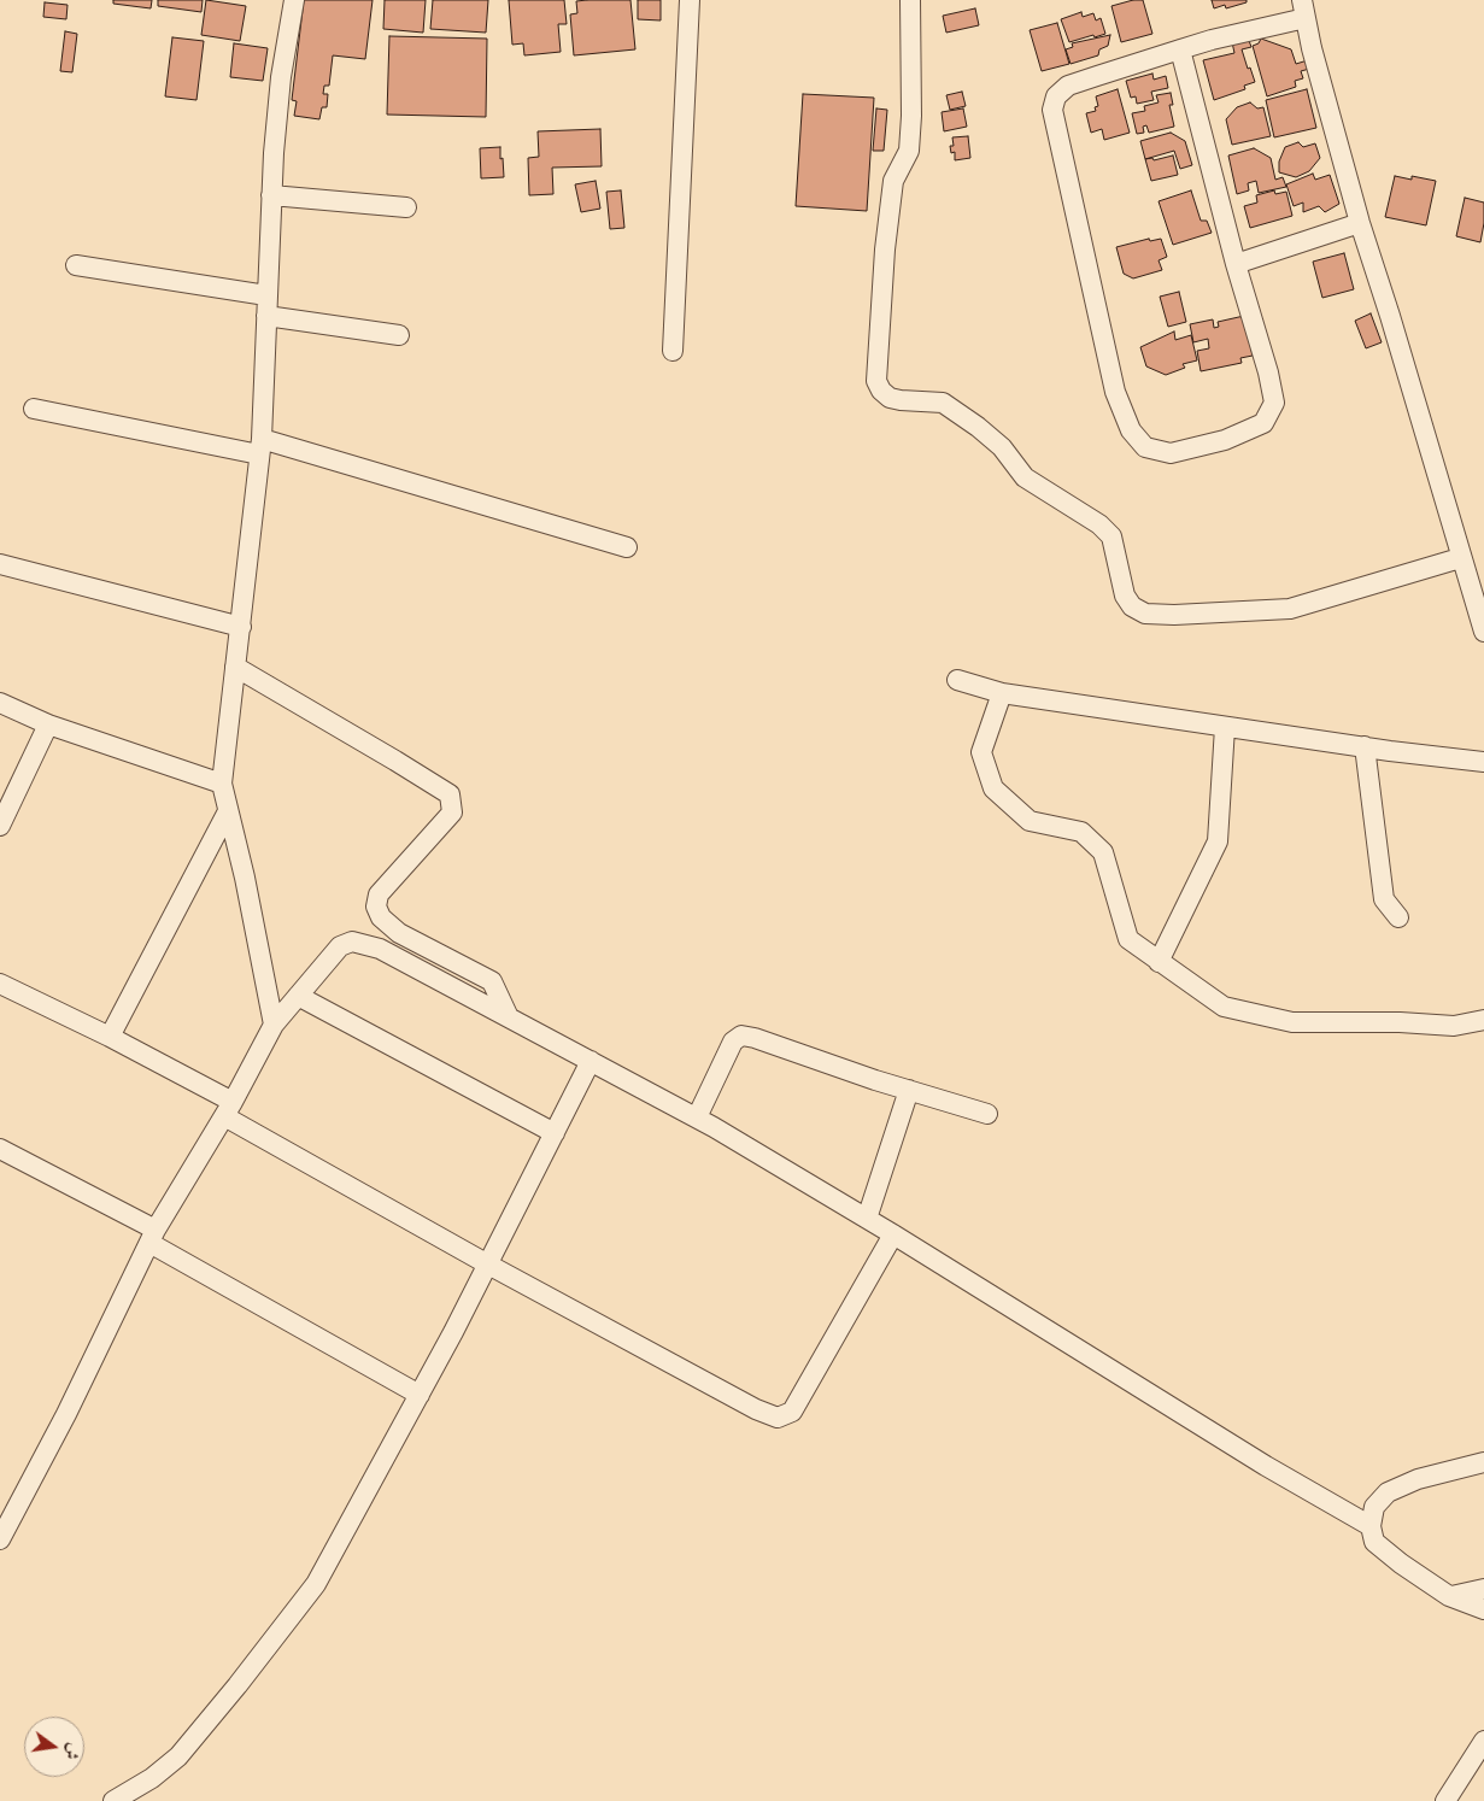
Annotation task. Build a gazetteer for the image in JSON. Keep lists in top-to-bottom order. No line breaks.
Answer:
{"north":"right"}
